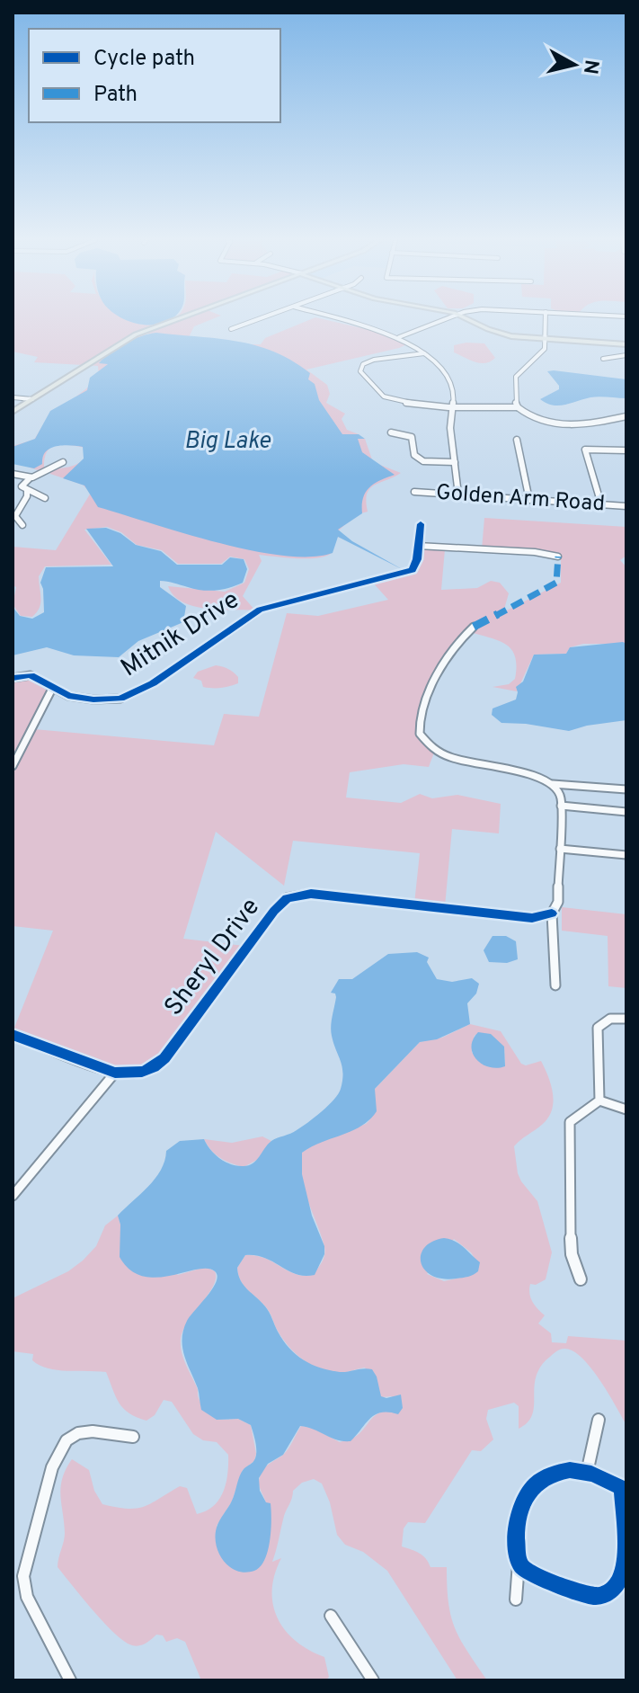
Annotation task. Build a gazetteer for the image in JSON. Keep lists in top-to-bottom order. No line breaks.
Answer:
{"streets":{"street":["Golden Arm Road","Mitnik Drive","Sheryl Drive"]},"water":["Big Lake"],"legend":["Cycle path","Path"],"north":"right"}
